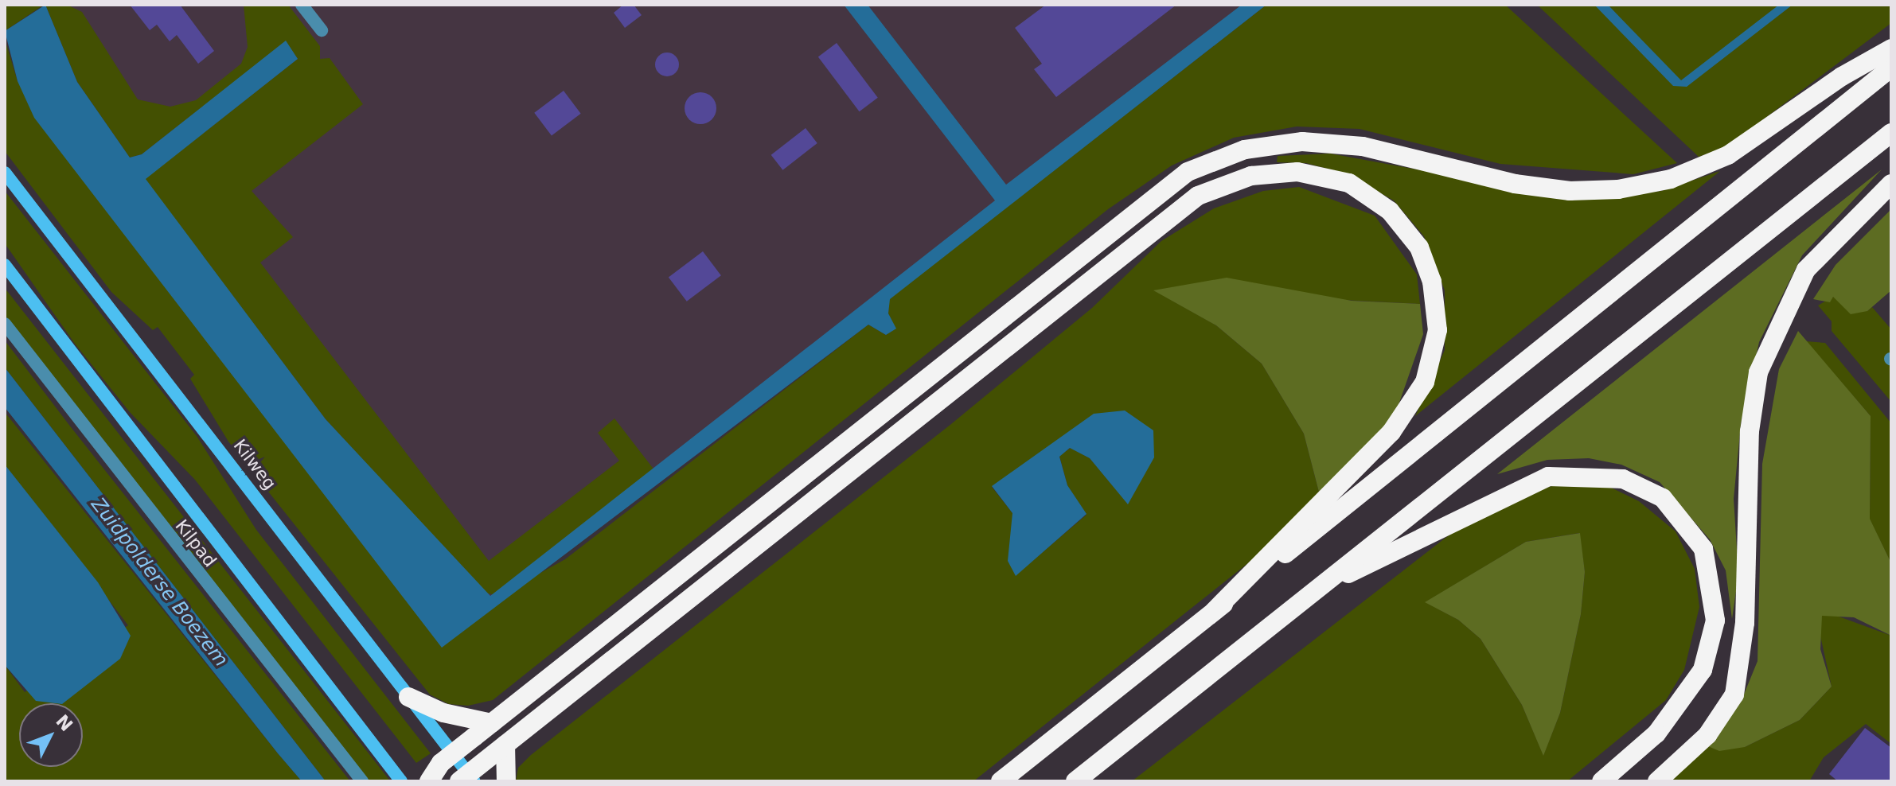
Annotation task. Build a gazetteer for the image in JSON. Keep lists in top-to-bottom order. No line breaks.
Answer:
{"streets":{"main road":["Kilweg"],"street":["Kilpad"]},"water":["Zuidpolderse Boezem"],"north":"top right"}
